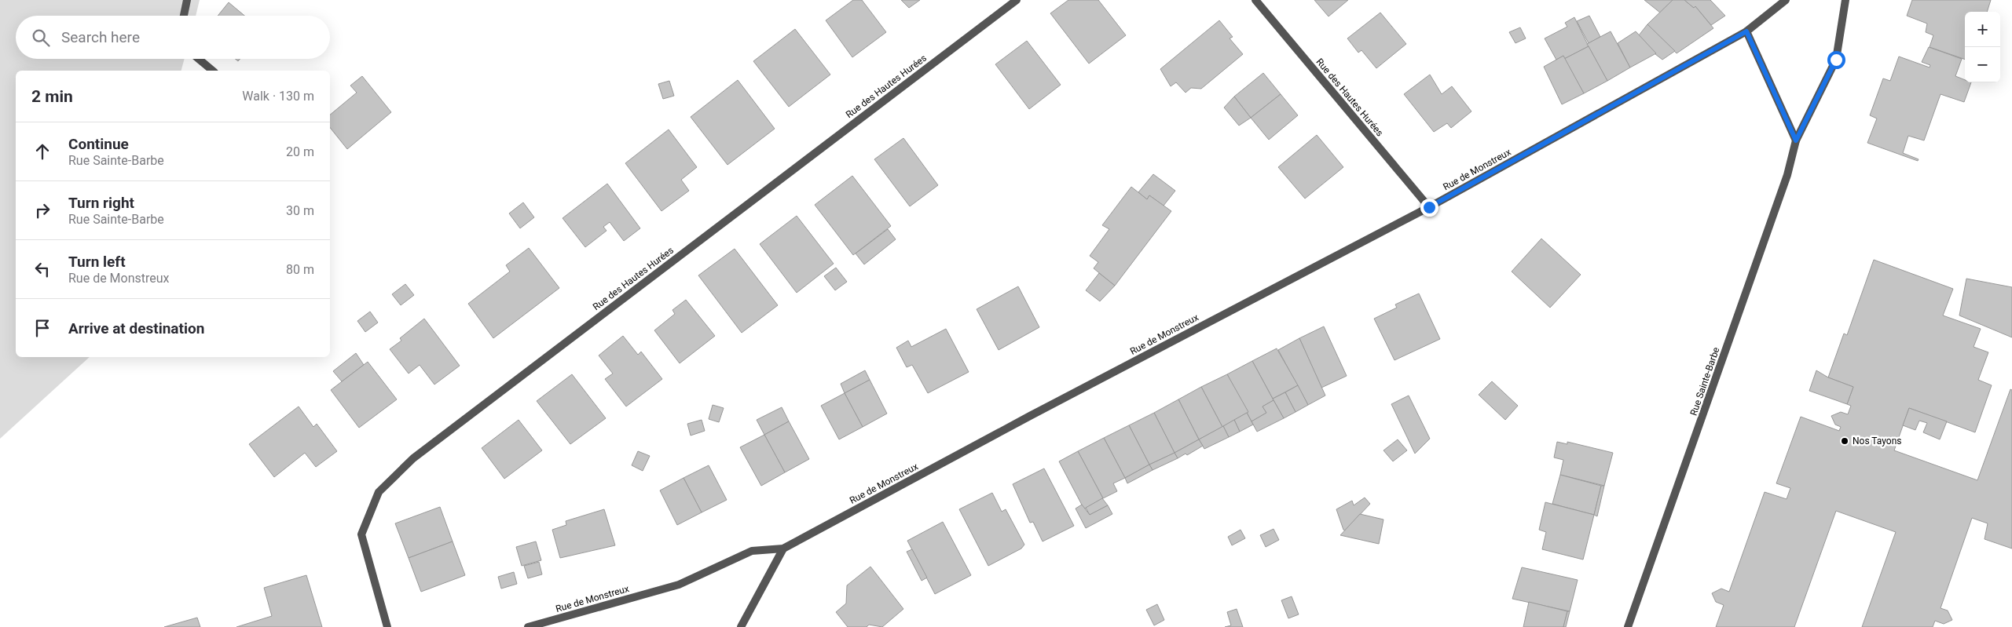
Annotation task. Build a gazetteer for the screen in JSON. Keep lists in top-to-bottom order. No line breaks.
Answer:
{"streets":{"street":["Rue des Hautes Hurées","Rue de Monstreux","Rue Sainte-Barbe"]},"crossings":[["Rue des Hautes Hurées","Rue de Monstreux"]],"places":["Nos Tayons"],"page":{"map_buttons":["+","−"],"search":"Search here","heading":["2 min","Walk · 130 m"],"list":[["Continue","Rue Sainte-Barbe","20 m"],["Turn right","Rue Sainte-Barbe","30 m"],["Turn left","Rue de Monstreux","80 m"],"Arrive at destination"]}}
